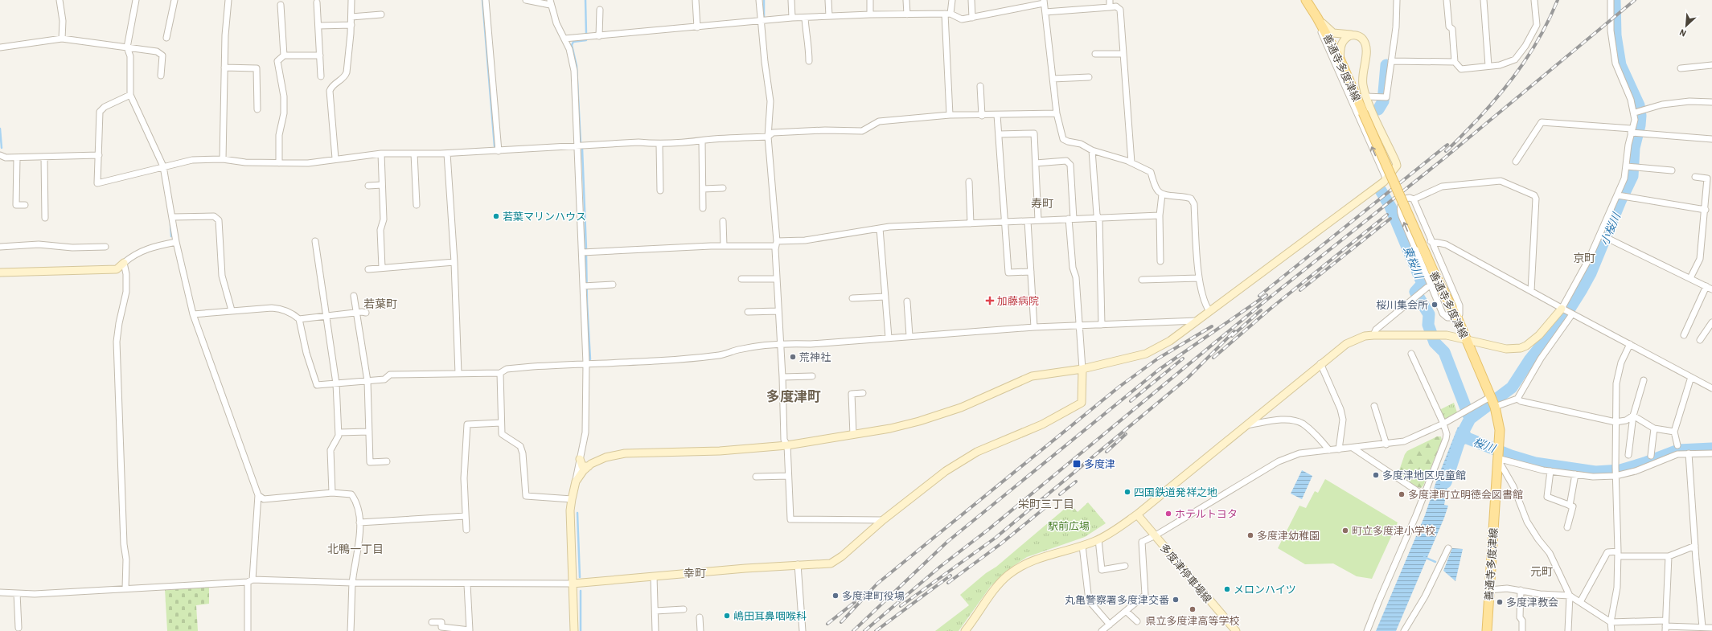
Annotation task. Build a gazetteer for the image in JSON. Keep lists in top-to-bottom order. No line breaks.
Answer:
{"streets":{"main road":["善通寺多度津線"],"street":["多度津停車場線"]},"districts":["寿町","京町","若葉町","多度津町","栄町三丁目","北鴨一丁目","元町","幸町"],"water":["小桜川","東桜川","桜川"],"parks":["駅前広場"],"places":{"other":["若葉マリンハウス","桜川集会所","荒神社","多度津地区児童館","四国鉄道発祥之地","多度津町立明徳会図書館","ホテルトヨタ","町立多度津小学校","多度津幼稚園","メロンハイツ","多度津町役場","丸亀警察署多度津交番","多度津教会","県立多度津高等学校","嶋田耳鼻咽喉科"],"health":["加藤病院"],"transit":["多度津"]},"north":"bottom left"}
